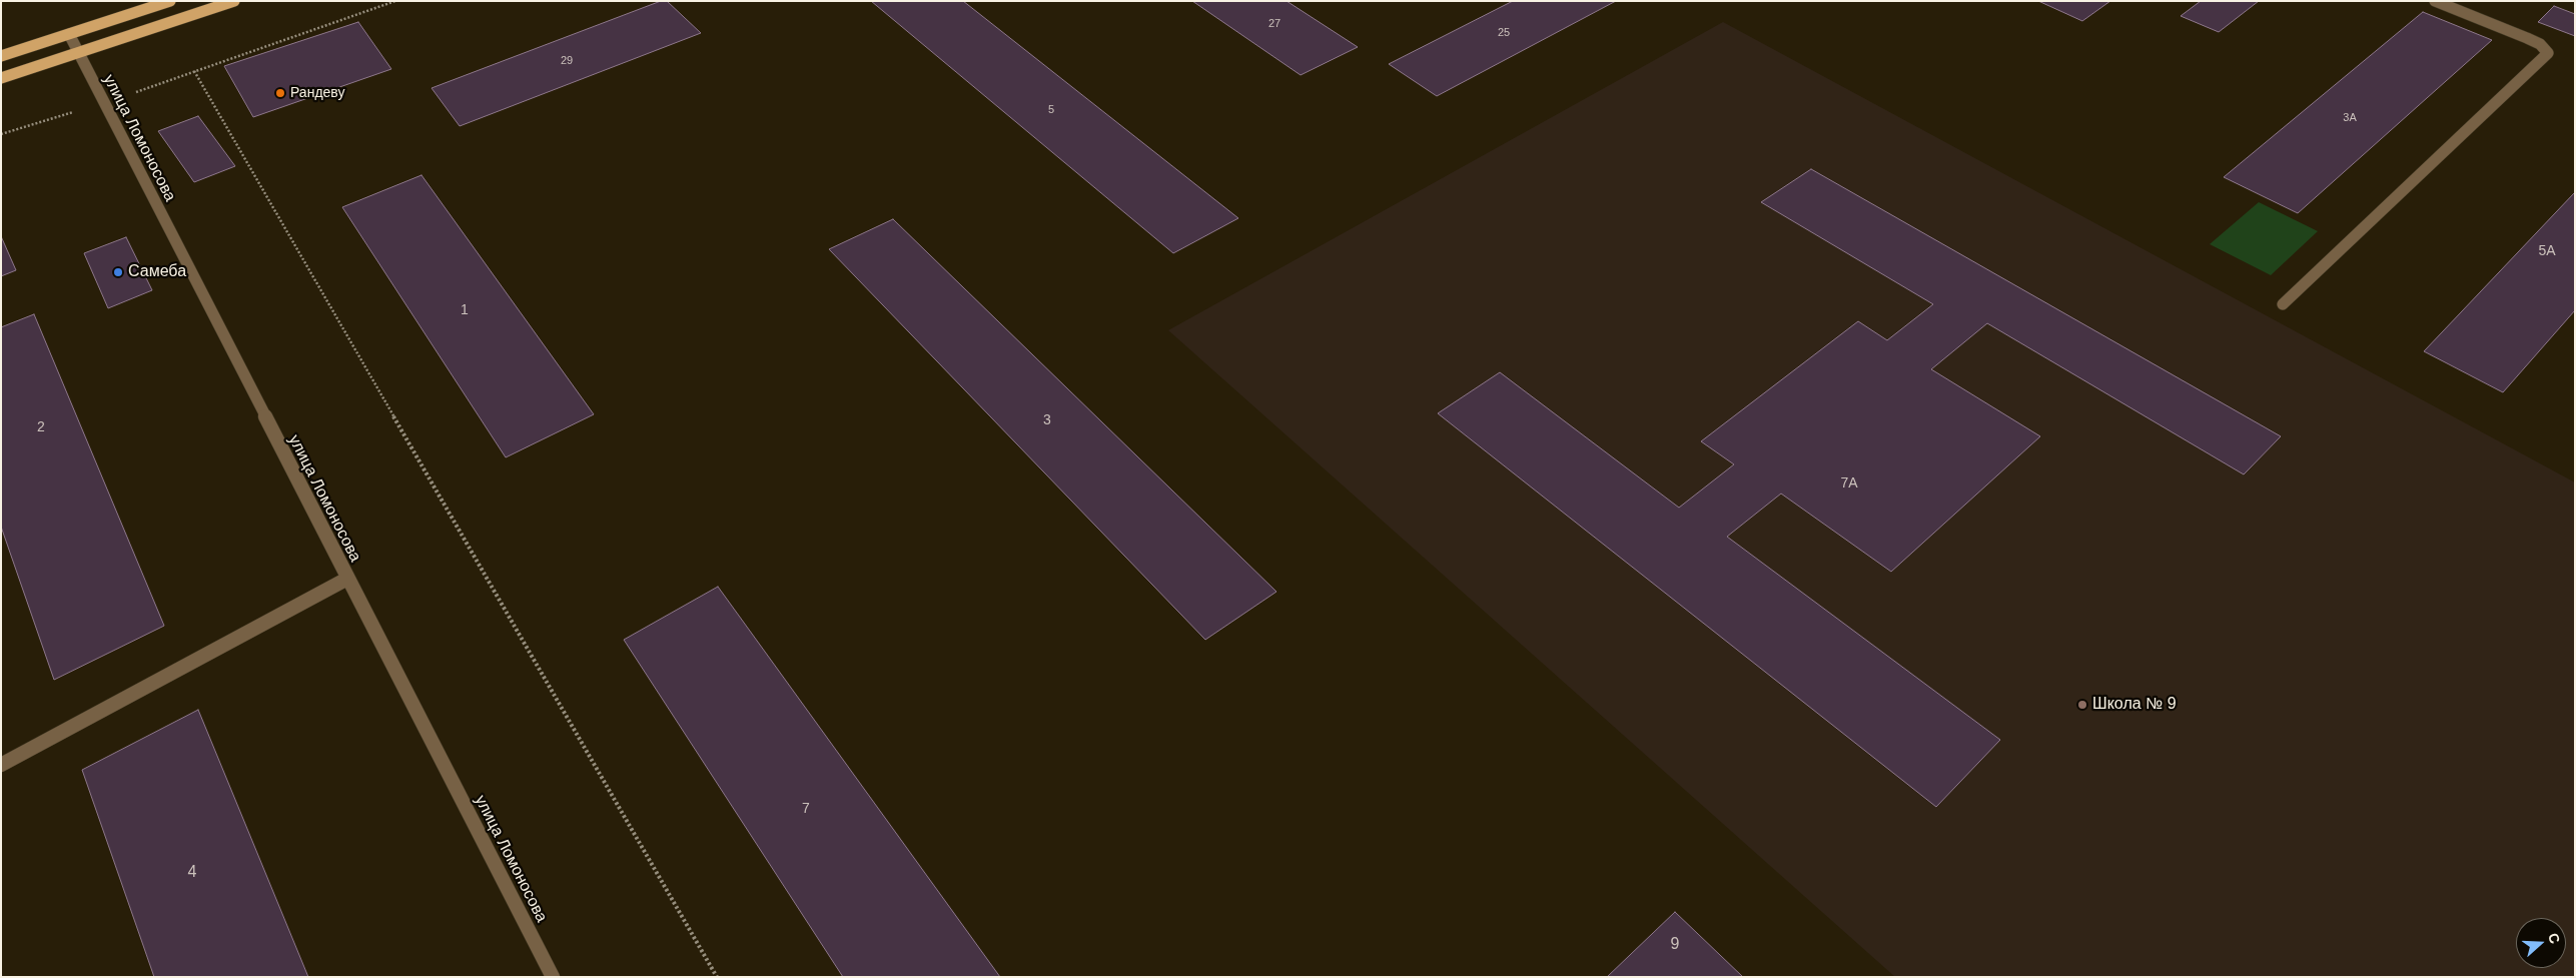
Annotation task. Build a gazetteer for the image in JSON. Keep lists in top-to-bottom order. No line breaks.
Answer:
{"streets":{"street":["улица Ломоносова"]},"places":["Рандеву","Самеба","Школа № 9"],"house_numbers":["27","25","29","5","3А","5А","1","3","2","7А","7","4","9"],"north":"right"}
